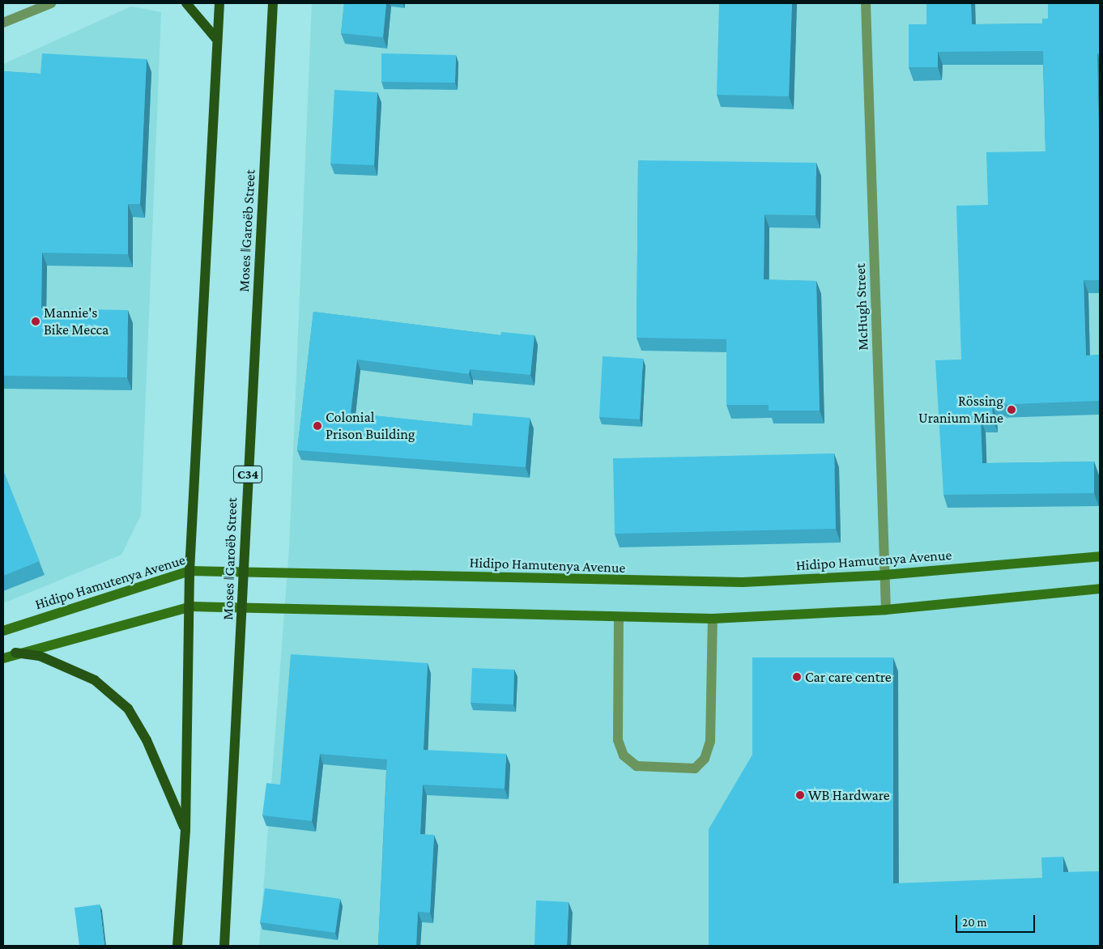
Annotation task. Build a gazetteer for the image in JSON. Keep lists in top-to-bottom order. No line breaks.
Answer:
{"streets":{"main road":["Moses ǁGaroëb Street","C34"],"street":["McHugh Street","Hidipo Hamutenya Avenue"]},"crossings":[["Moses ǁGaroëb Street","Hidipo Hamutenya Avenue"],["McHugh Street","Hidipo Hamutenya Avenue"]],"places":["Mannie's Bike Mecca","Rössing Uranium Mine","Colonial Prison Building","Car care centre","WB Hardware"],"scale_bar":"20 m"}
